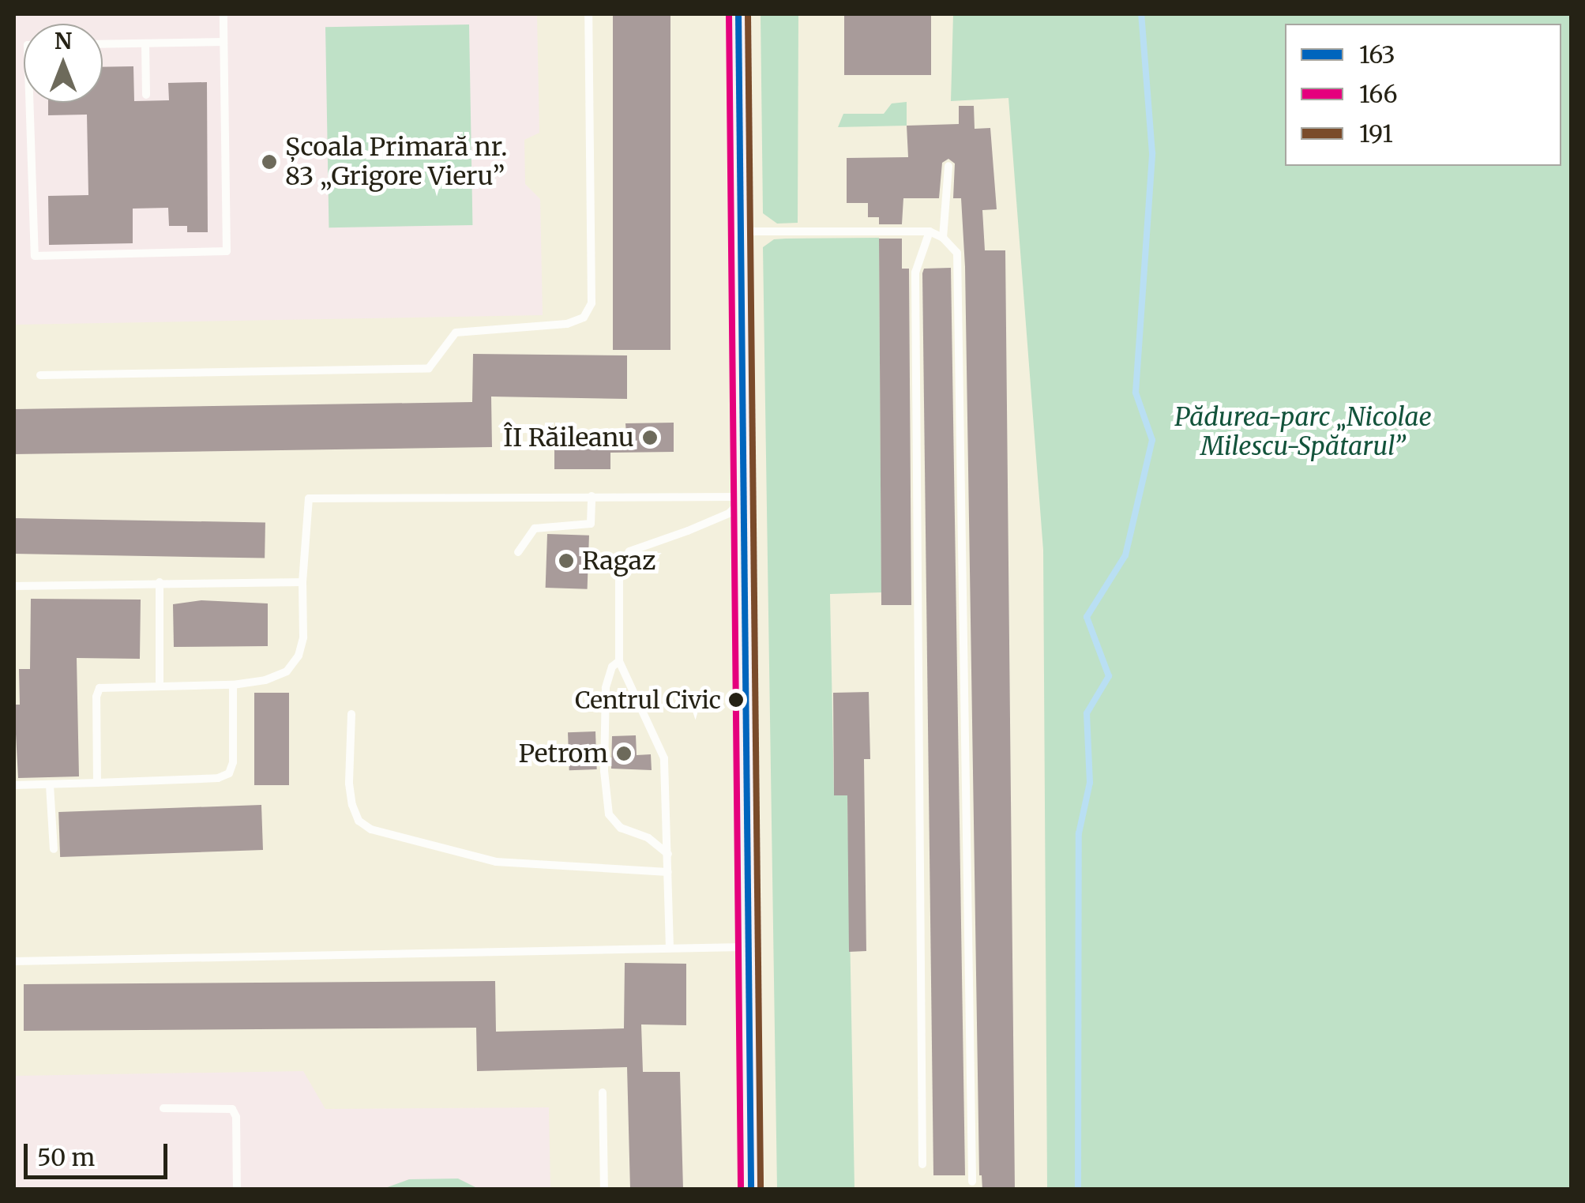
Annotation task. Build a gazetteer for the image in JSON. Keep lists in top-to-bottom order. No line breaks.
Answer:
{"parks":["Pădurea-parc „Nicolae Milescu-Spătarul”"],"places":["Școala Primară nr. 83 „Grigore Vieru”","ÎI Răileanu","Ragaz","Centrul Civic","Petrom"],"lines":["transit line 163","transit line 166","transit line 191"],"legend":["163","166","191"],"scale_bar":"50 m","north":"top"}
